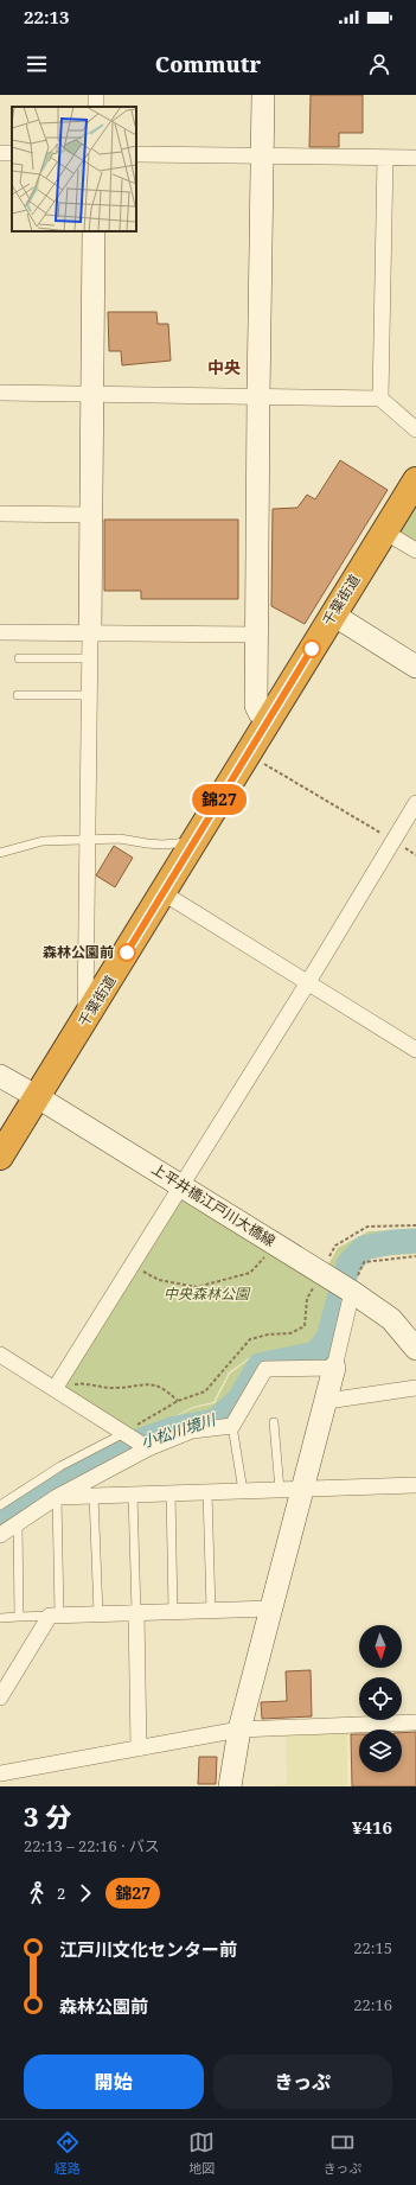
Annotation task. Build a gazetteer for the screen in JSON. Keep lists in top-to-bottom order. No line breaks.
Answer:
{"streets":{"highway":["千葉街道"],"street":["上平井橋江戸川大橋線"]},"crossings":[["千葉街道","上平井橋江戸川大橋線"]],"districts":["中央"],"water":["小松川境川"],"parks":["中央森林公園"],"places":["森林公園前"],"lines":["bus line 錦27"],"north":"bottom","page":{"status":"22:13","header":"Commutr","on_map":"錦27","heading":["3 分","22:13 – 22:16 · バス","¥416"],"legs":["2","錦27"],"list":[{"name":"江戸川文化センター前","value":"22:15"},{"name":"森林公園前","value":"22:16"}],"buttons":["開始","きっぷ"],"tabs":["経路","地図","きっぷ"]}}
